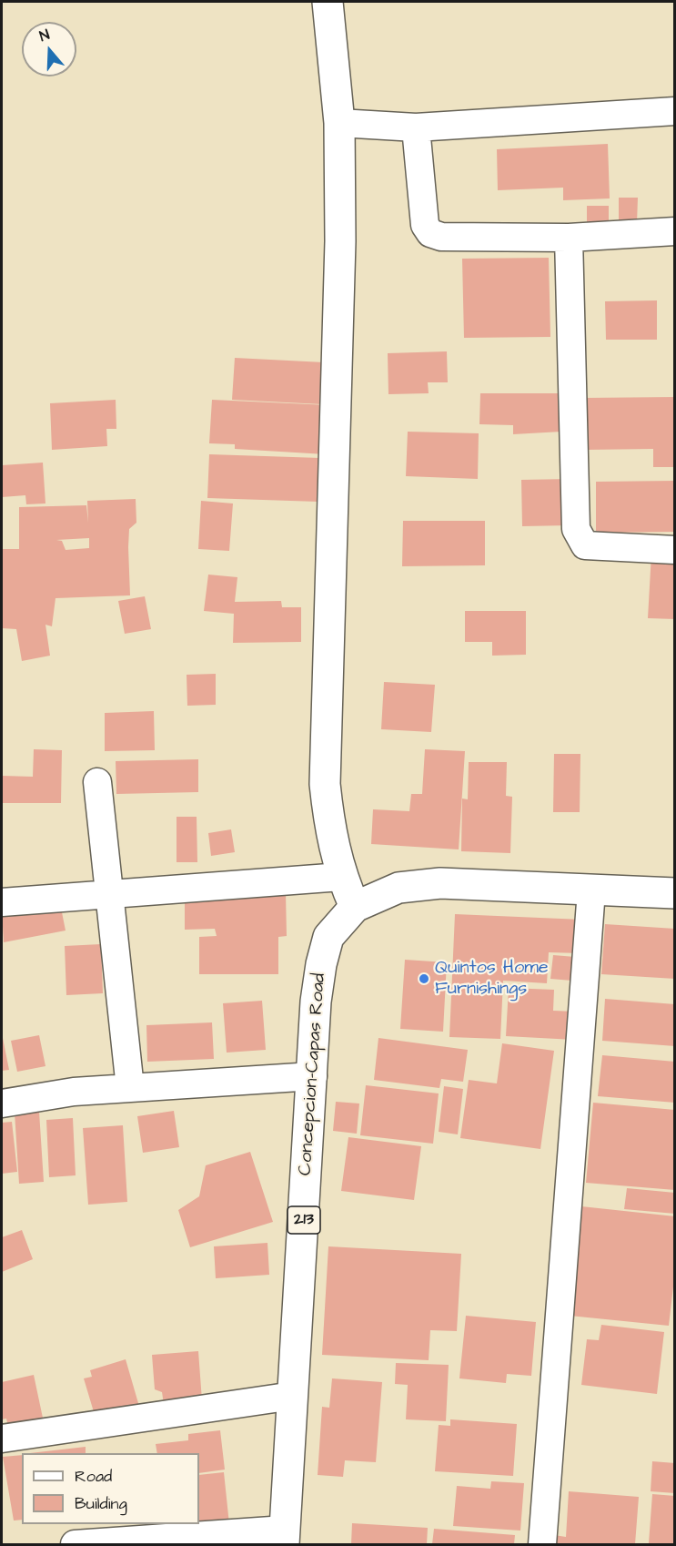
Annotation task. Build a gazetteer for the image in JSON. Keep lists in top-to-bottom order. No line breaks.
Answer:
{"streets":{"main road":["Concepcion-Capas Road","213"]},"places":["Quintos Home Furnishings"],"legend":["Road","Building"],"north":"top"}
